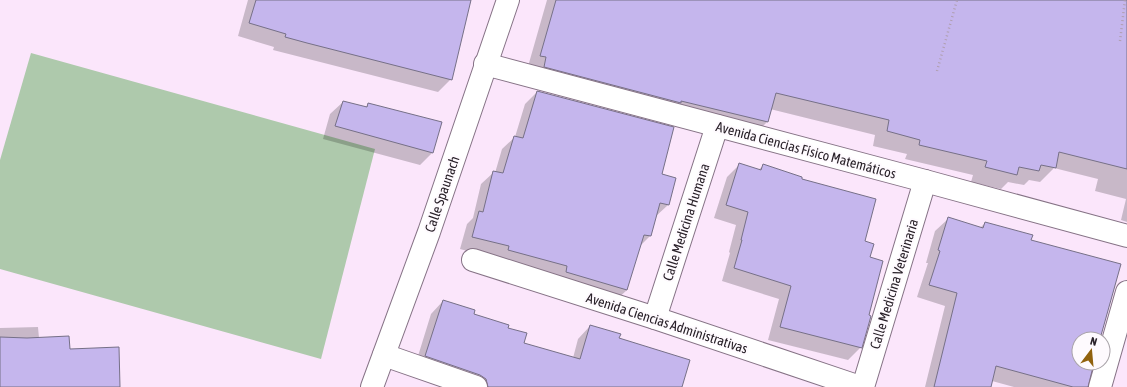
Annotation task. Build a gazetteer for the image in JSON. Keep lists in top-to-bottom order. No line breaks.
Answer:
{"streets":{"street":["Avenida Ciencias Físico Matemáticos","Calle Spaunach","Calle Medicina Humana","Calle Medicina Veterinaria","Avenida Ciencias Administrativas"]},"crossings":[["Avenida Ciencias Físico Matemáticos","Calle Spaunach"],["Avenida Ciencias Físico Matemáticos","Calle Medicina Humana"],["Avenida Ciencias Físico Matemáticos","Calle Medicina Veterinaria"],["Calle Medicina Humana","Avenida Ciencias Administrativas"]],"north":"top"}
